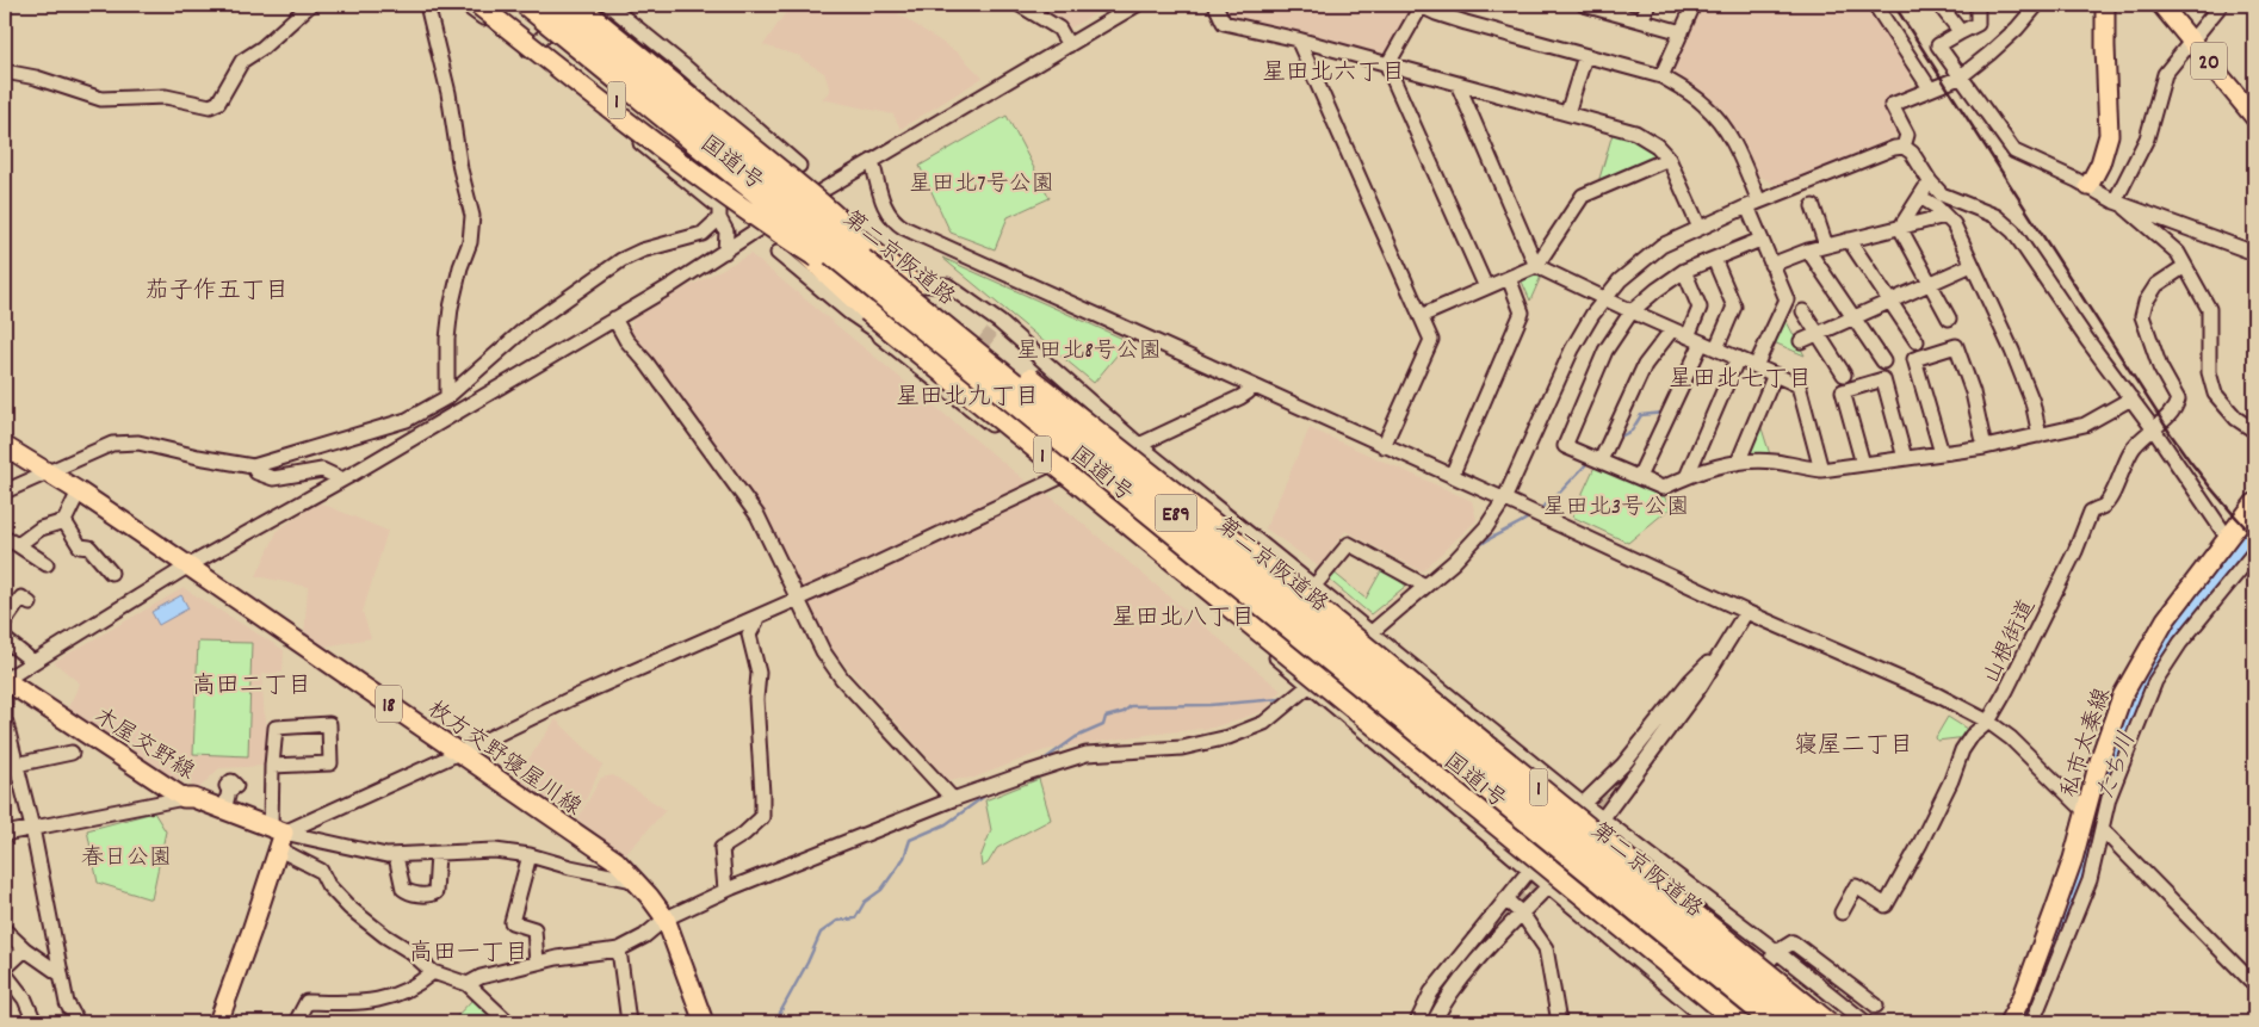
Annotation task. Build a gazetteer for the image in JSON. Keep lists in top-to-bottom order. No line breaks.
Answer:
{"streets":{"highway":["1","国道1号","第二京阪道路","E89"],"main road":["20","18","木屋交野線","私市太秦線","枚方交野寝屋川線"],"street":["山根街道"]},"crossings":[["国道1号","第二京阪道路"]],"districts":["星田北六丁目","茄子作五丁目","星田北七丁目","星田北九丁目","星田北八丁目","高田二丁目","寝屋二丁目","高田一丁目"],"water":["たち川"],"parks":["星田北7号公園","星田北8号公園","星田北3号公園","春日公園"]}
